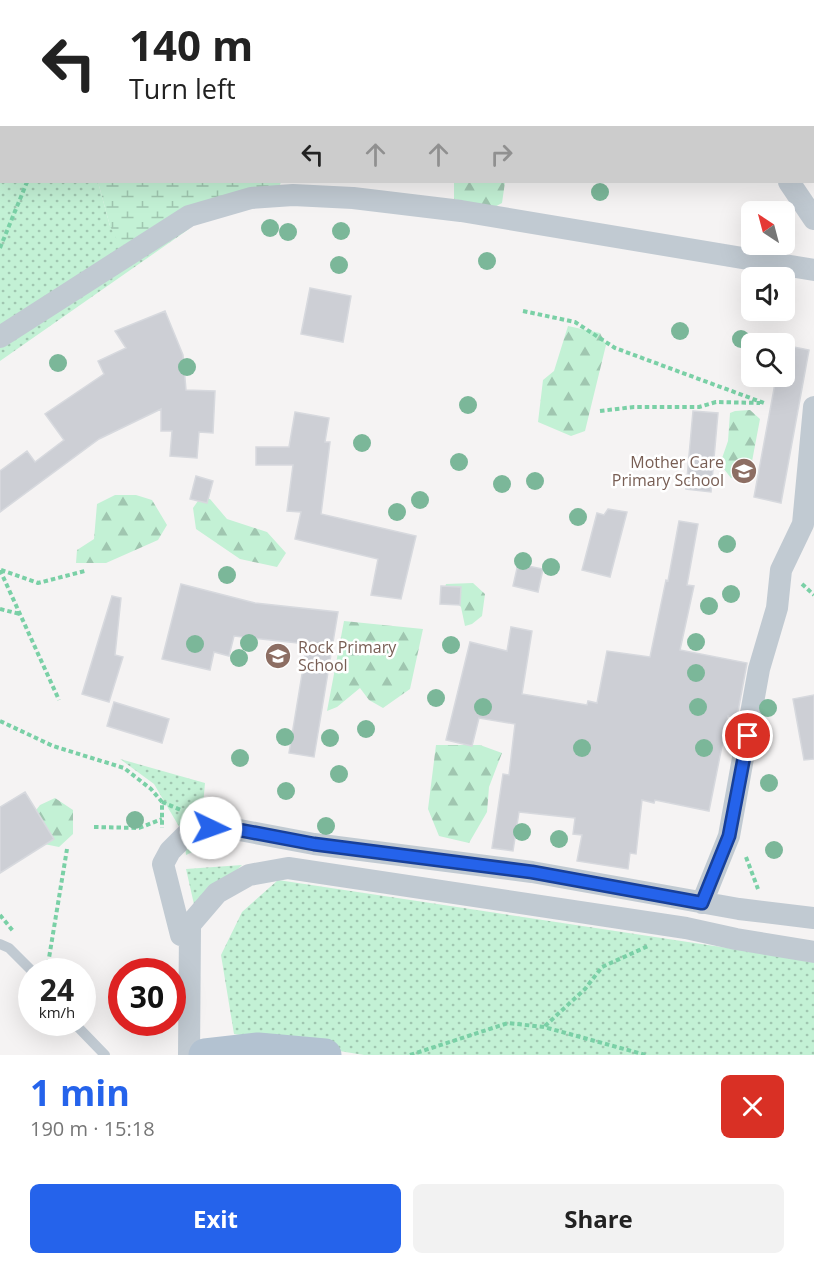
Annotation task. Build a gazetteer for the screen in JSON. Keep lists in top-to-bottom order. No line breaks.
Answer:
{"places":{"school or university":["Mother Care Primary School","Rock Primary School"]},"north":"top left","page":{"turn":["140 m","Turn left"],"speed":"24 km/h","limit":"30","heading":["1 min","190 m · 15:18"],"buttons":["Exit","Share"]}}
